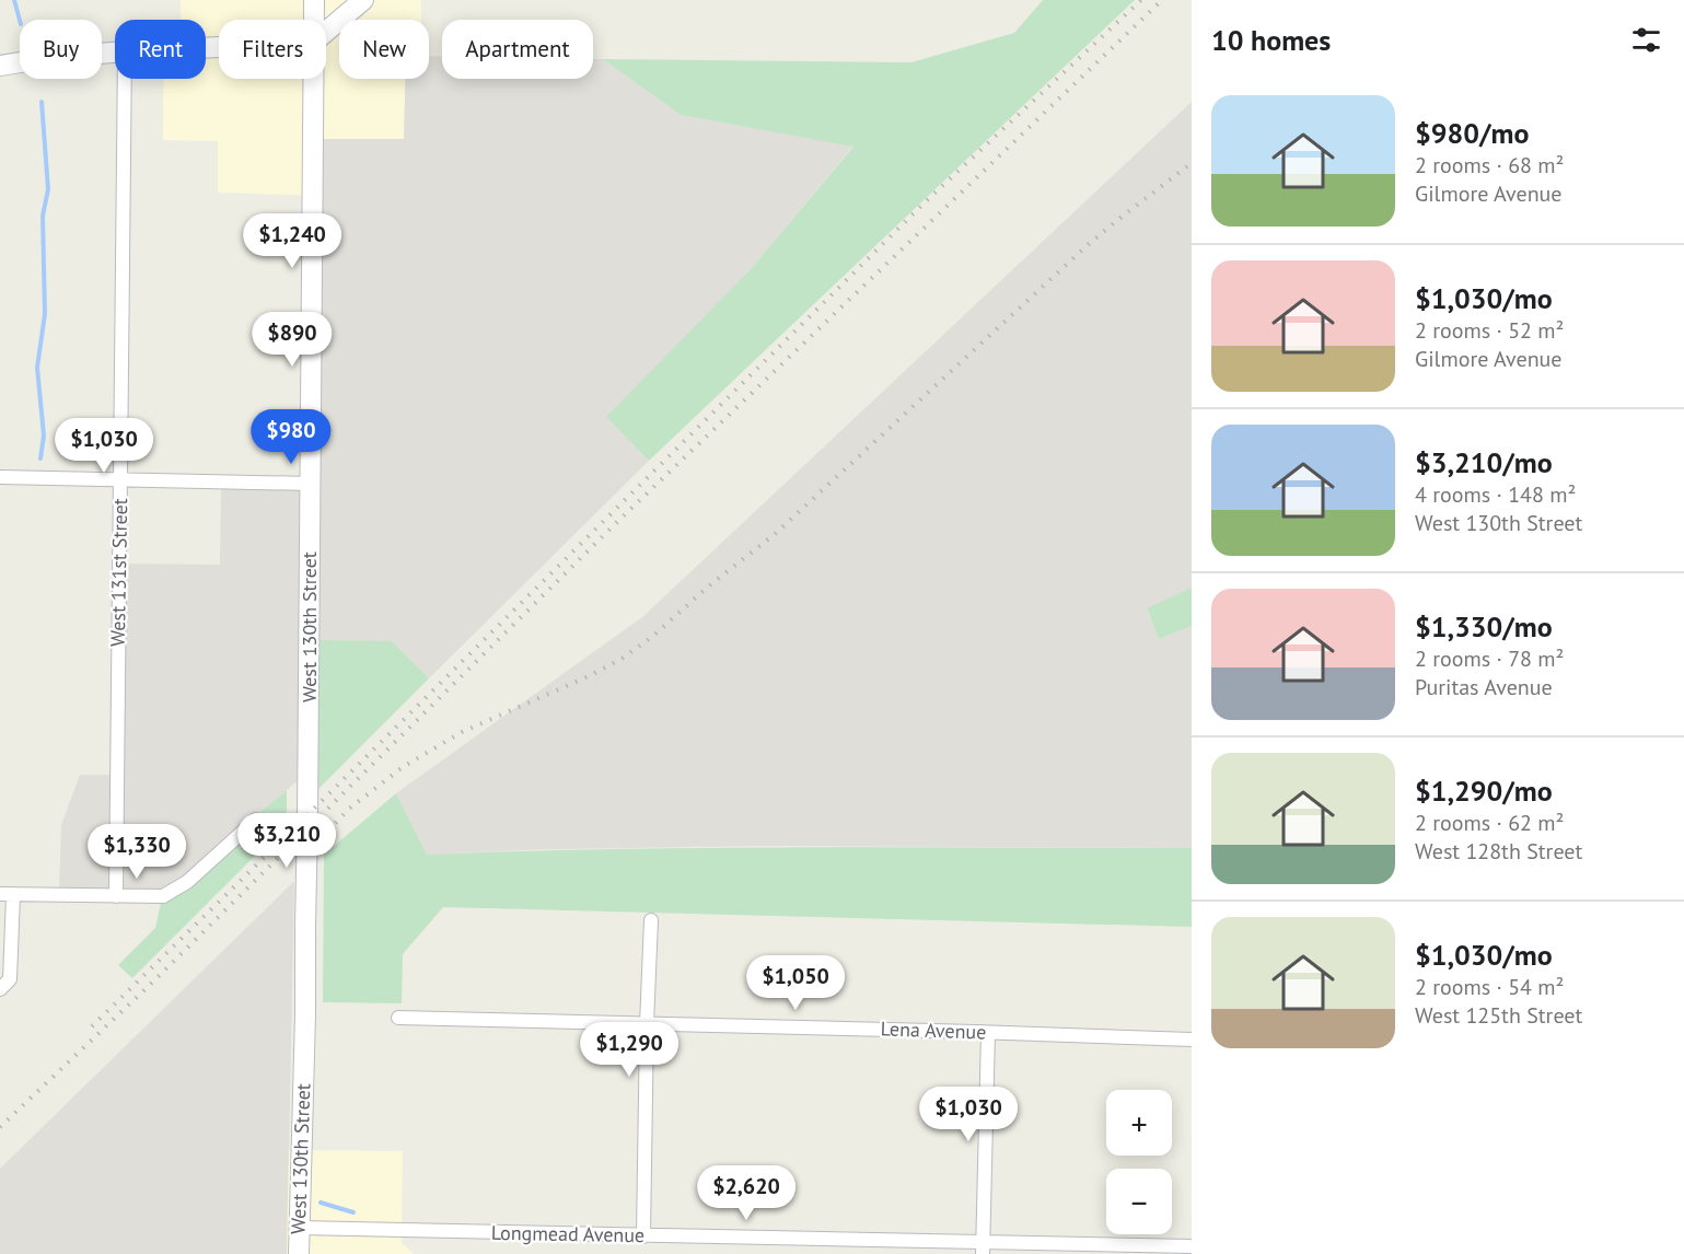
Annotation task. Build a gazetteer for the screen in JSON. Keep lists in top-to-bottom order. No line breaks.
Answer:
{"streets":{"main road":["West 130th Street"],"street":["West 131st Street","Lena Avenue","Longmead Avenue"]},"crossings":[["West 130th Street","Longmead Avenue"]],"page":{"heading":"10 homes","chip":["Buy","Rent","Filters","New","Apartment"],"list":[{"name":"$980/mo","note":"2 rooms · 68 m² · Gilmore Avenue"},{"name":"$1,030/mo","note":"2 rooms · 52 m² · Gilmore Avenue"},{"name":"$3,210/mo","note":"4 rooms · 148 m² · West 130th Street"},{"name":"$1,330/mo","note":"2 rooms · 78 m² · Puritas Avenue"},{"name":"$1,290/mo","note":"2 rooms · 62 m² · West 128th Street"},{"name":"$1,030/mo","note":"2 rooms · 54 m² · West 125th Street"}],"price":["$1,240","$890","$980","$1,030","$3,210","$1,330","$1,050","$1,290","$1,030","$2,620"],"map_buttons":["+","−"]}}
